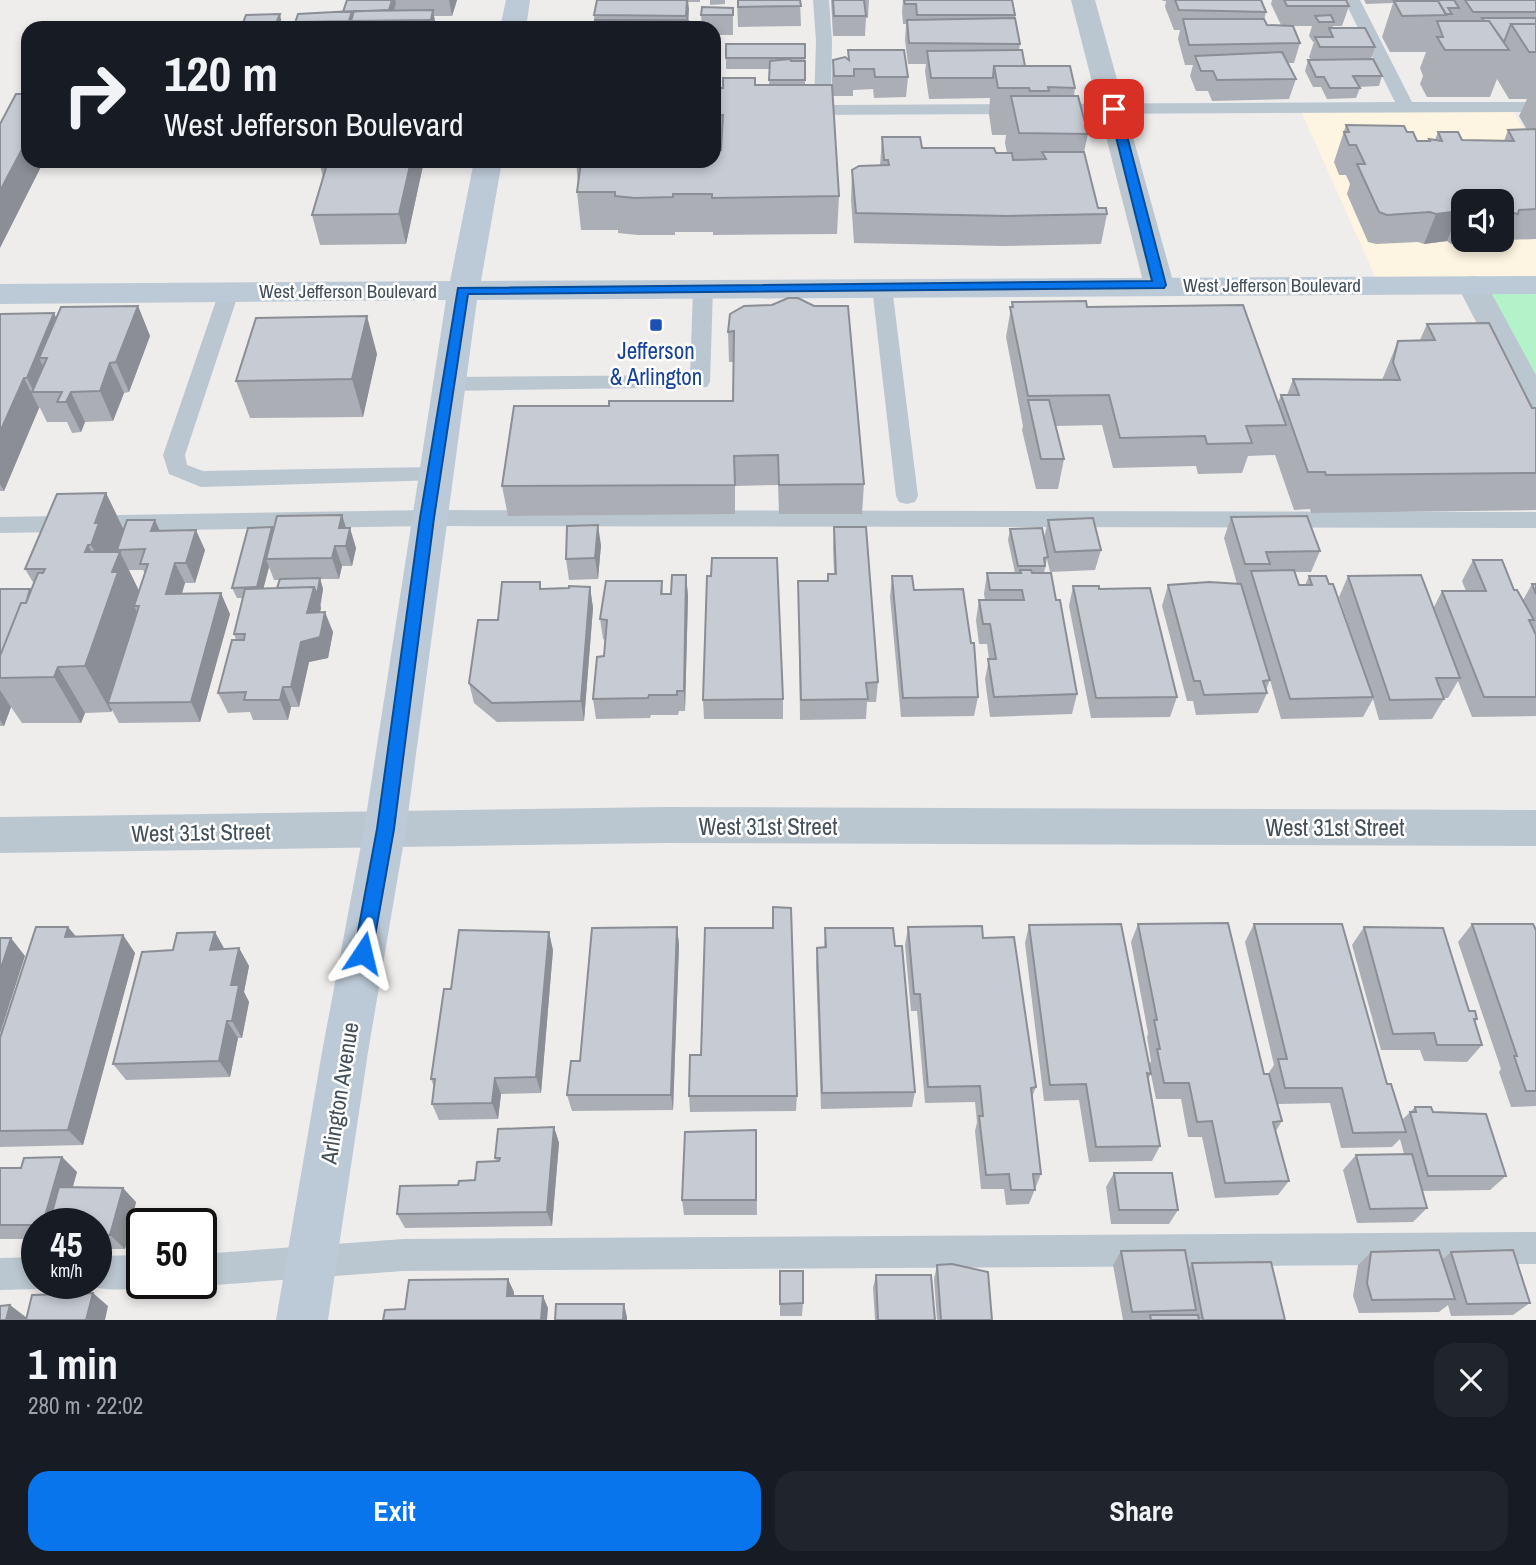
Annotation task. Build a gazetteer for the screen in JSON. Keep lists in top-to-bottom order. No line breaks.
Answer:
{"streets":{"main road":["West Jefferson Boulevard","Arlington Avenue"],"street":["West 31st Street"]},"crossings":[["West Jefferson Boulevard","Arlington Avenue"],["West 31st Street","Arlington Avenue"]],"places":{"transit":["Jefferson & Arlington"]},"page":{"turn":["120 m","West Jefferson Boulevard"],"speed":"45 km/h","limit":"50","heading":["1 min","280 m · 22:02"],"buttons":["Exit","Share"]}}
